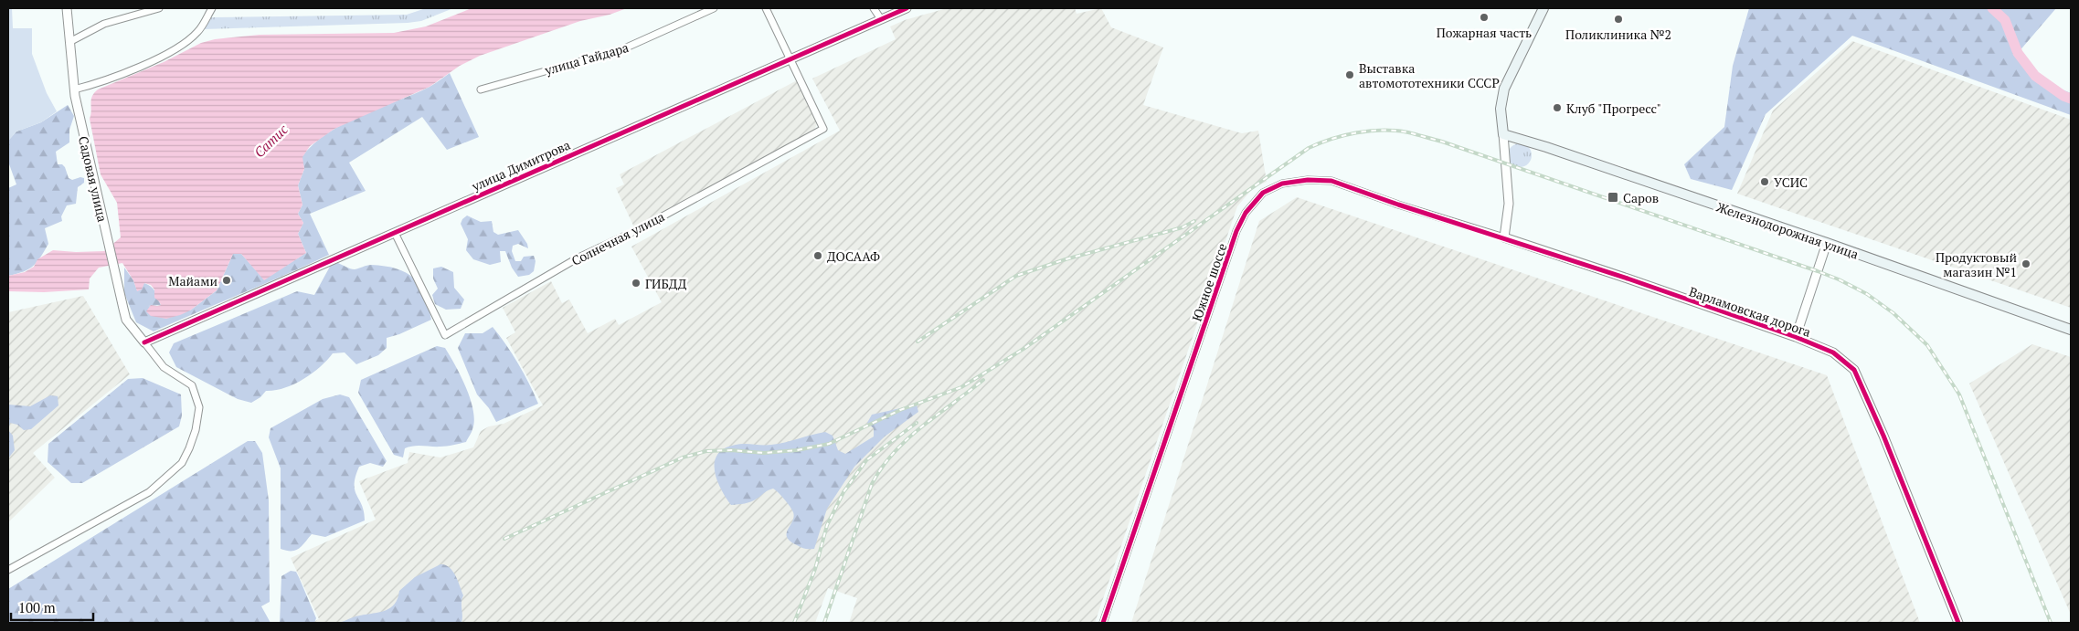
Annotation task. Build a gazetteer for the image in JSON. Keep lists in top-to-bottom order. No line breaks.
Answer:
{"streets":{"main road":["Железнодорожная улица"],"street":["улица Гайдара","улица Димитрова","Садовая улица","Солнечная улица","Южное шоссе","Варламовская дорога"]},"crossings":[["улица Димитрова","Садовая улица"],["улица Димитрова","Солнечная улица"],["Южное шоссе","Варламовская дорога"]],"water":["Сатис"],"places":{"other":["Пожарная часть","Поликлиника №2","Выставка автомототехники СССР","Клуб \"Прогресс\"","УСИС","ДОСААФ","Продуктовый магазин №1","Майами","ГИБДД"],"transit":["Саров"]},"scale_bar":"100 m"}
